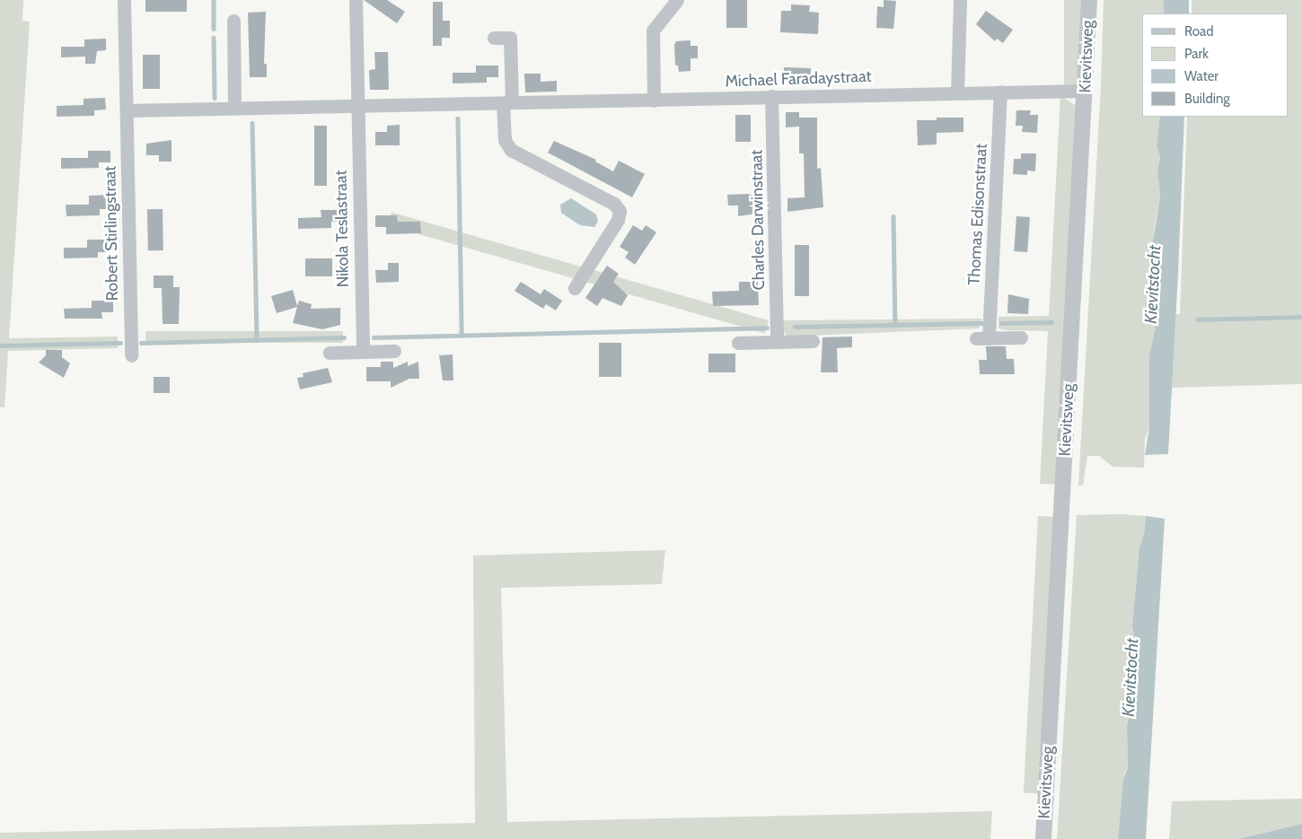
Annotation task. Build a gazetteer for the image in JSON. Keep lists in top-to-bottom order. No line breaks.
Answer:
{"streets":{"street":["Kievitsweg","Michael Faradaystraat","Thomas Edisonstraat","Charles Darwinstraat","Nikola Teslastraat","Robert Stirlingstraat"]},"crossings":[["Kievitsweg","Michael Faradaystraat"],["Michael Faradaystraat","Thomas Edisonstraat"],["Michael Faradaystraat","Charles Darwinstraat"],["Michael Faradaystraat","Nikola Teslastraat"],["Michael Faradaystraat","Robert Stirlingstraat"]],"water":["Kievitstocht"],"legend":["Road","Park","Water","Building"]}
